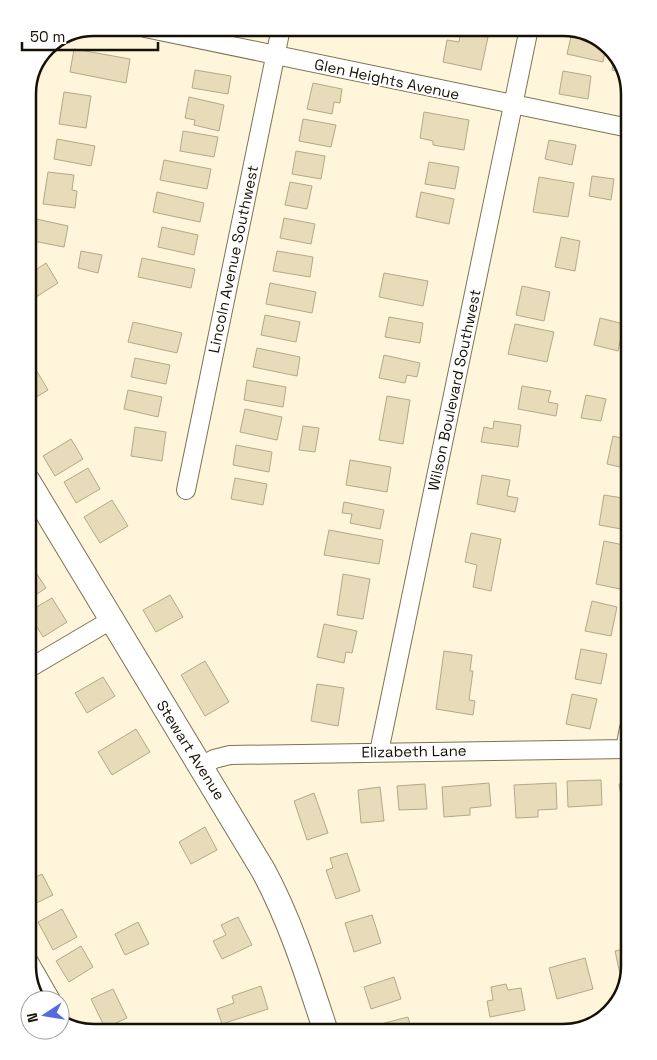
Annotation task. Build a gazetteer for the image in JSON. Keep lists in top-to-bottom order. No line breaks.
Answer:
{"streets":{"street":["Glen Heights Avenue","Lincoln Avenue Southwest","Wilson Boulevard Southwest","Stewart Avenue","Elizabeth Lane"]},"crossings":[["Glen Heights Avenue","Lincoln Avenue Southwest"],["Glen Heights Avenue","Wilson Boulevard Southwest"],["Wilson Boulevard Southwest","Elizabeth Lane"],["Stewart Avenue","Elizabeth Lane"]],"scale_bar":"50 m","north":"left"}
